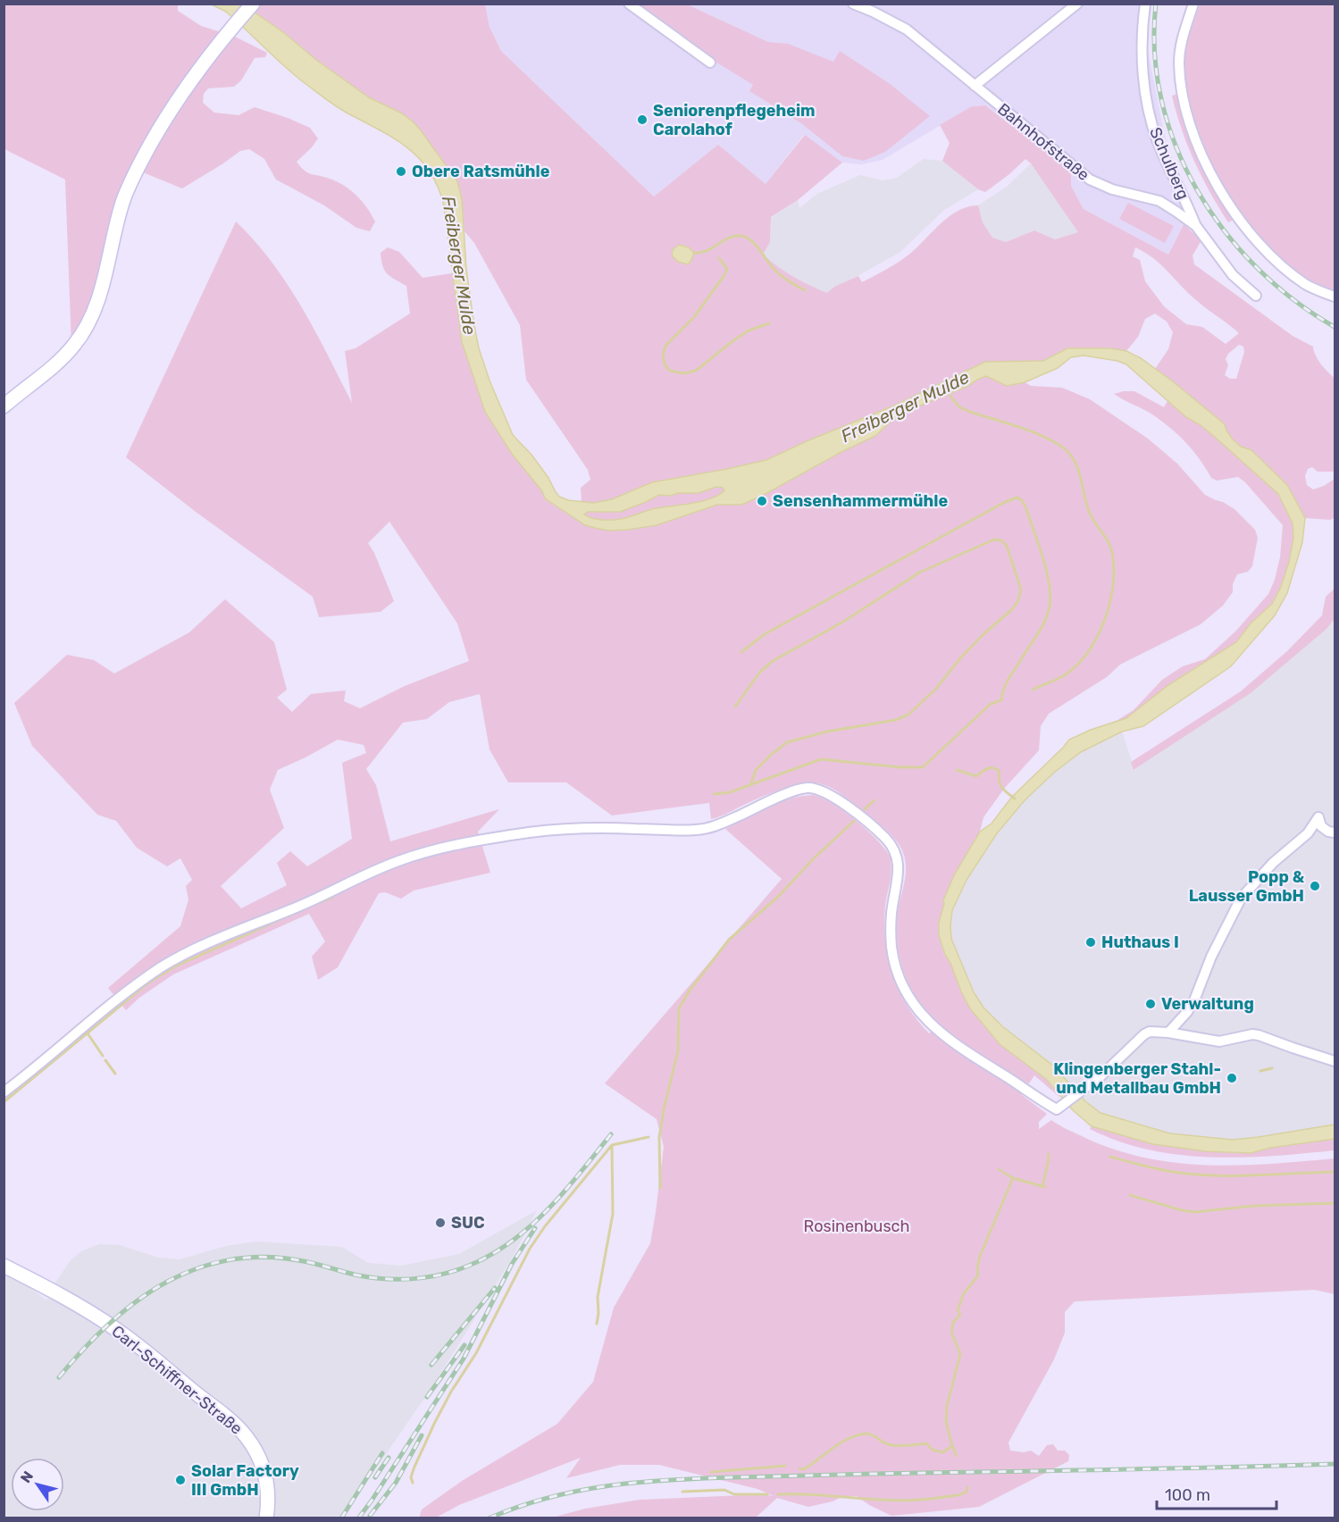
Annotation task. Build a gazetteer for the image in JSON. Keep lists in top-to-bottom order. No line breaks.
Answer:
{"streets":{"main road":["Carl-Schiffner-Straße"],"street":["Bahnhofstraße","Schulberg"]},"crossings":[["Bahnhofstraße","Schulberg"]],"water":["Freiberger Mulde"],"parks":["Rosinenbusch"],"places":["Seniorenpflegeheim Carolahof","Obere Ratsmühle","Sensenhammermühle","Popp & Lausser GmbH","Huthaus I","Verwaltung","Klingenberger Stahl- und Metallbau GmbH","SUC","Solar Factory III GmbH"],"scale_bar":"100 m","north":"top left"}
